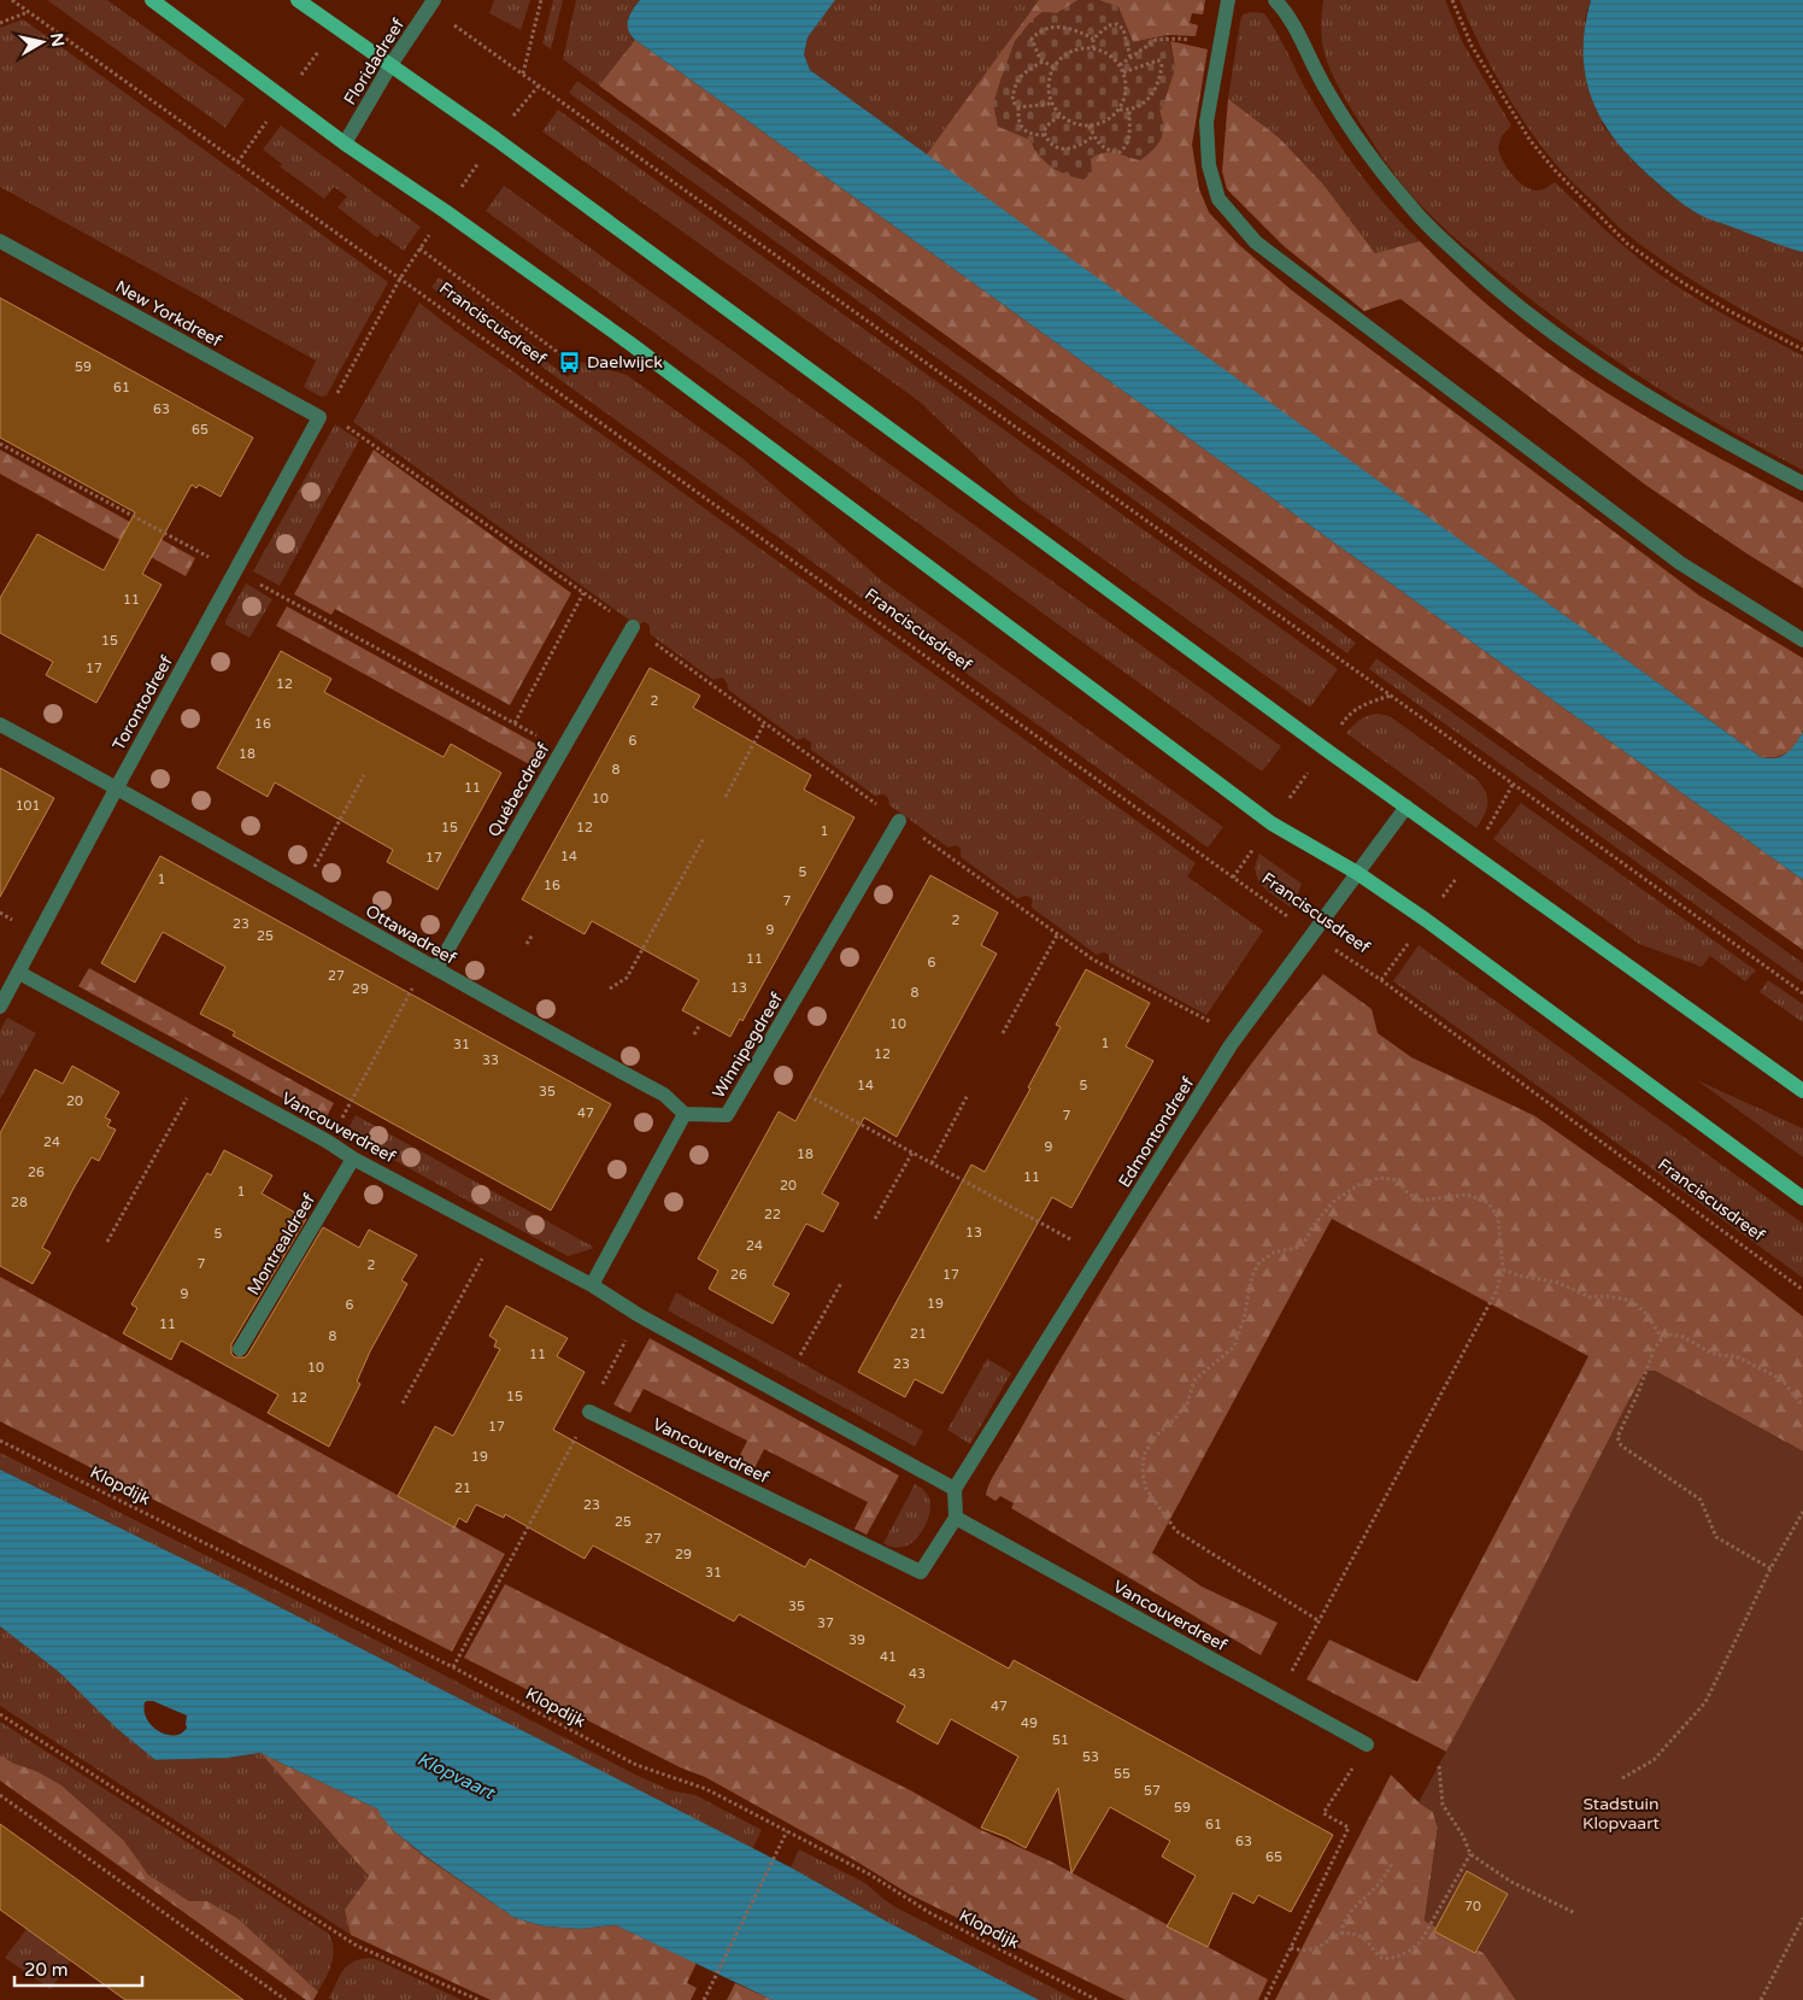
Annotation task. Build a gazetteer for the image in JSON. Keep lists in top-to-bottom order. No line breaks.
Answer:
{"streets":{"street":["Floridadreef","New Yorkdreef","Torontodreef","Québecdreef","Ottawadreef","Winnipegdreef","Vancouverdreef","Edmontondreef","Montrealdreef"],"path":["Franciscusdreef","Klopdijk"]},"crossings":[["New Yorkdreef","Torontodreef"],["Franciscusdreef","Edmontondreef"],["Torontodreef","Ottawadreef"],["Torontodreef","Vancouverdreef"],["Québecdreef","Ottawadreef"],["Ottawadreef","Winnipegdreef"],["Vancouverdreef","Edmontondreef"],["Vancouverdreef","Montrealdreef"]],"water":["Klopvaart"],"parks":["Stadstuin Klopvaart"],"places":{"bus stop":["Daelwijck"]},"house_numbers":["59","61","63","65","11","15","17","12","2","16","6","18","8","11","10","101","15","12","1","14","17","5","1","16","7","2","23","9","25","11","6","27","13","29","8","10","1","31","12","33","14","5","35","20","47","7","24","9","18","26","11","20","1","28","22","13","5","24","7","2","26","17","9","19","6","11","21","8","11","23","10","15","12","17","19","21","23","25","27","29","31","35","37","39","41","43","47","49","51","53","55","57","59","61","63","65","70"],"scale_bar":"20 m","north":"right"}
